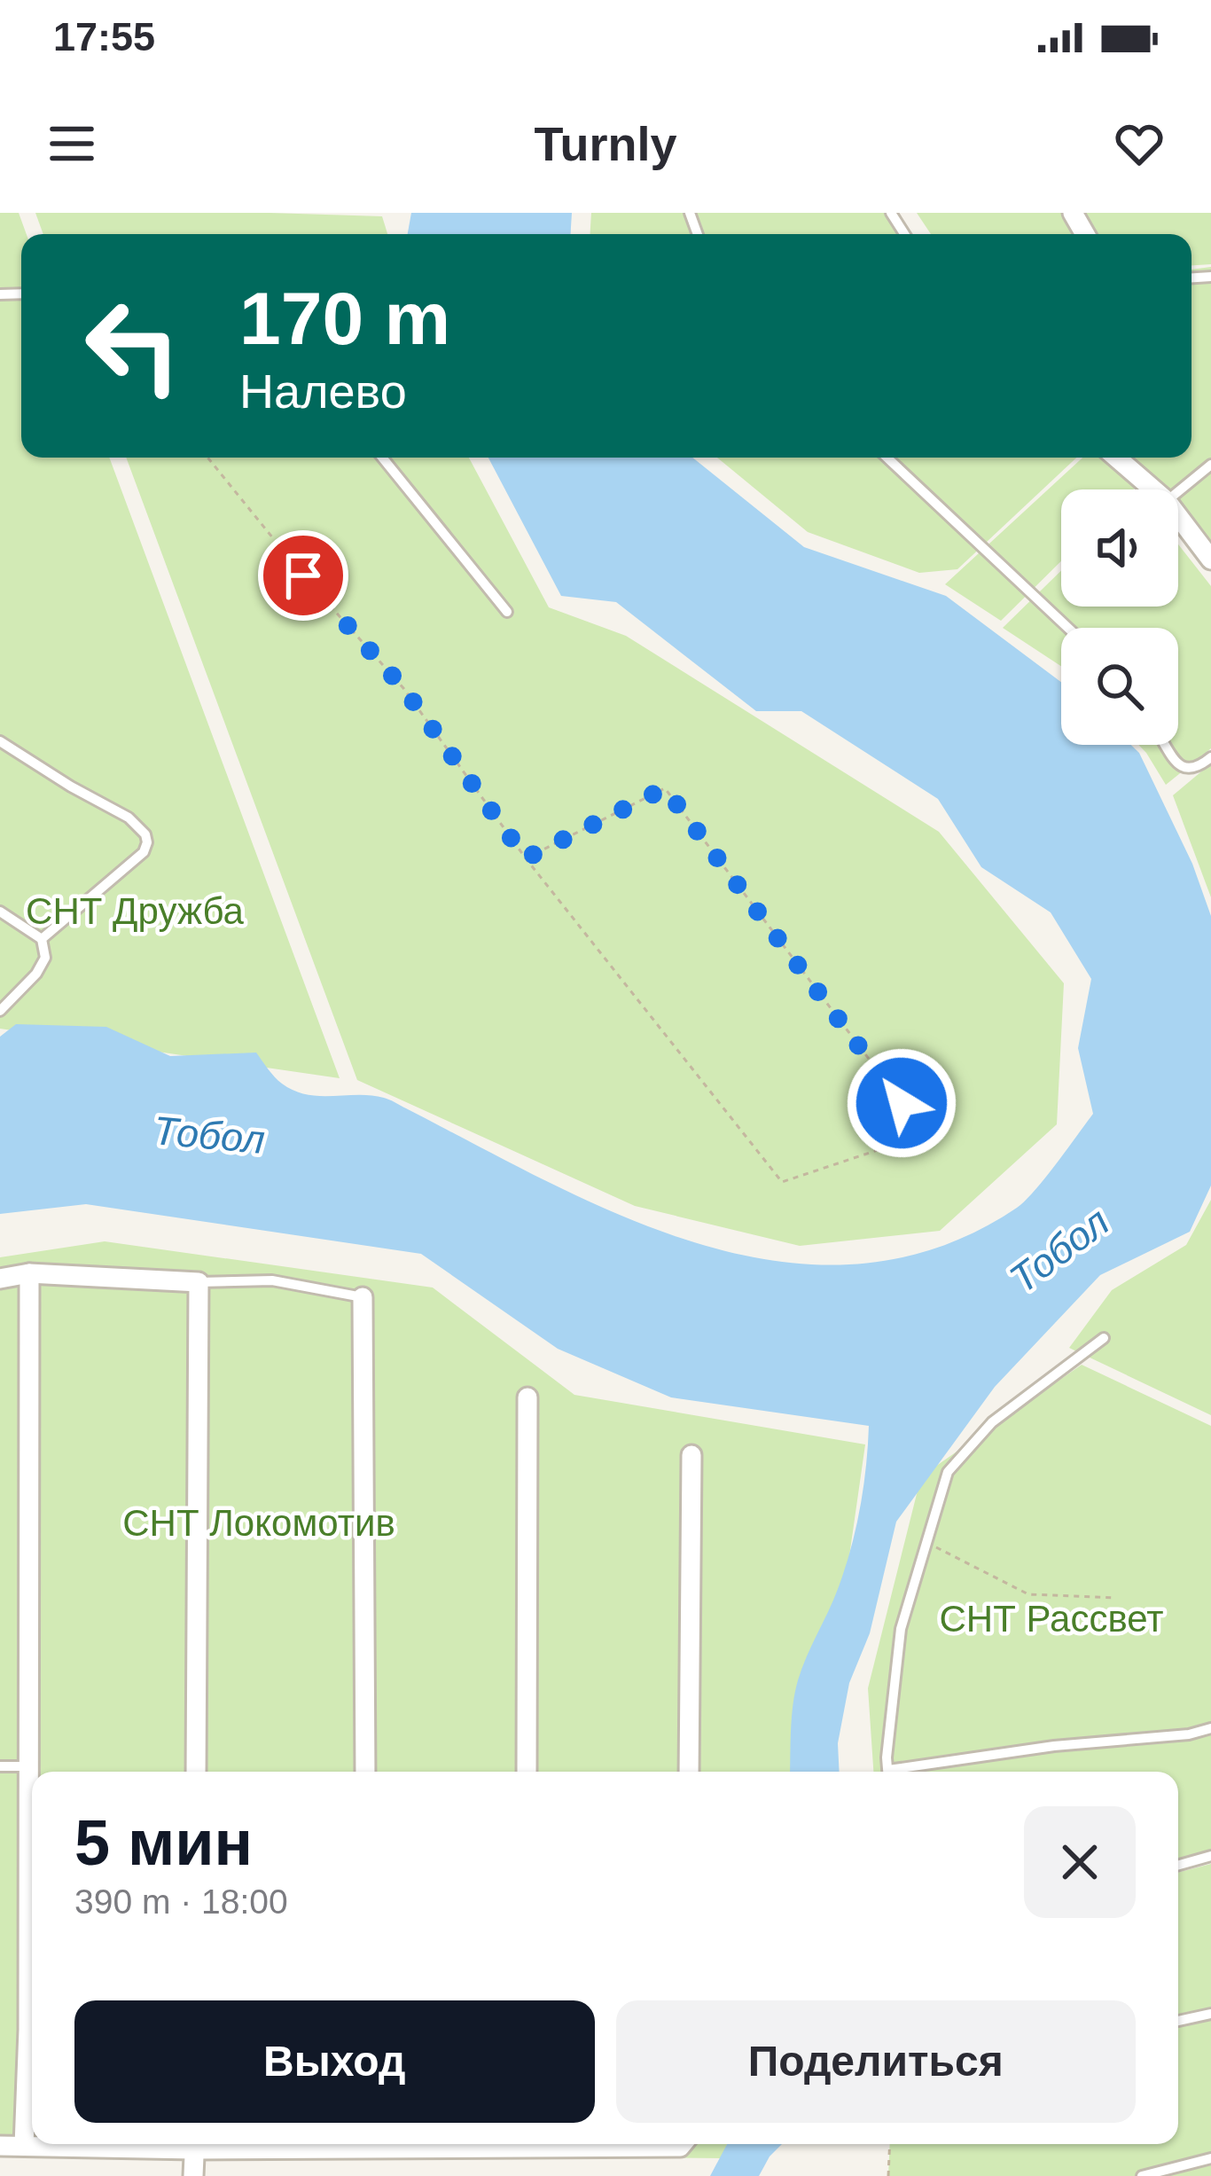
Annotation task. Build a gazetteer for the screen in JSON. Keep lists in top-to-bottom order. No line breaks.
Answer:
{"water":["Тобол"],"parks":["СНТ Дружба","СНТ Локомотив","СНТ Рассвет"],"page":{"status":"17:55","header":"Turnly","turn":["170 m","Налево"],"heading":["5 мин","390 m · 18:00"],"buttons":["Выход","Поделиться"]}}
